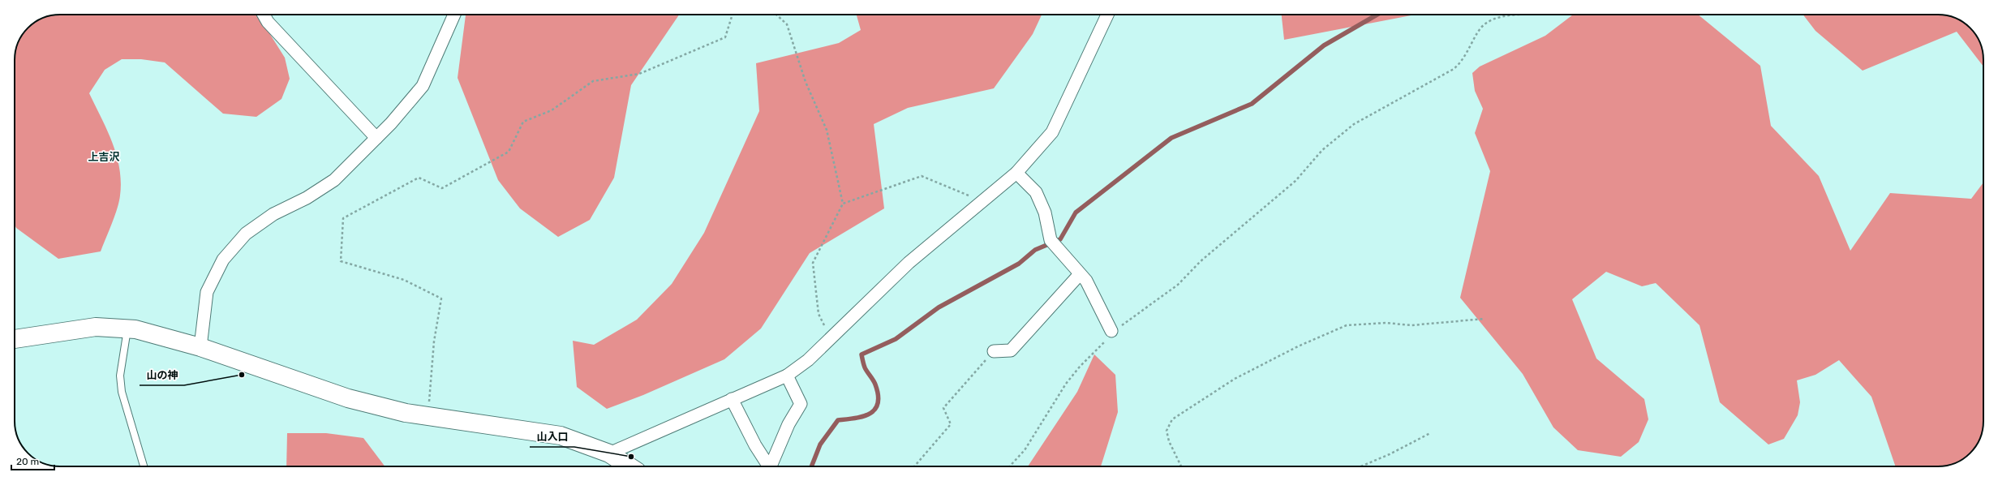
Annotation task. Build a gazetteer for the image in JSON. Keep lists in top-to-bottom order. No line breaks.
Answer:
{"districts":["上吉沢"],"places":["山の神","山入口"],"scale_bar":"20 m"}
